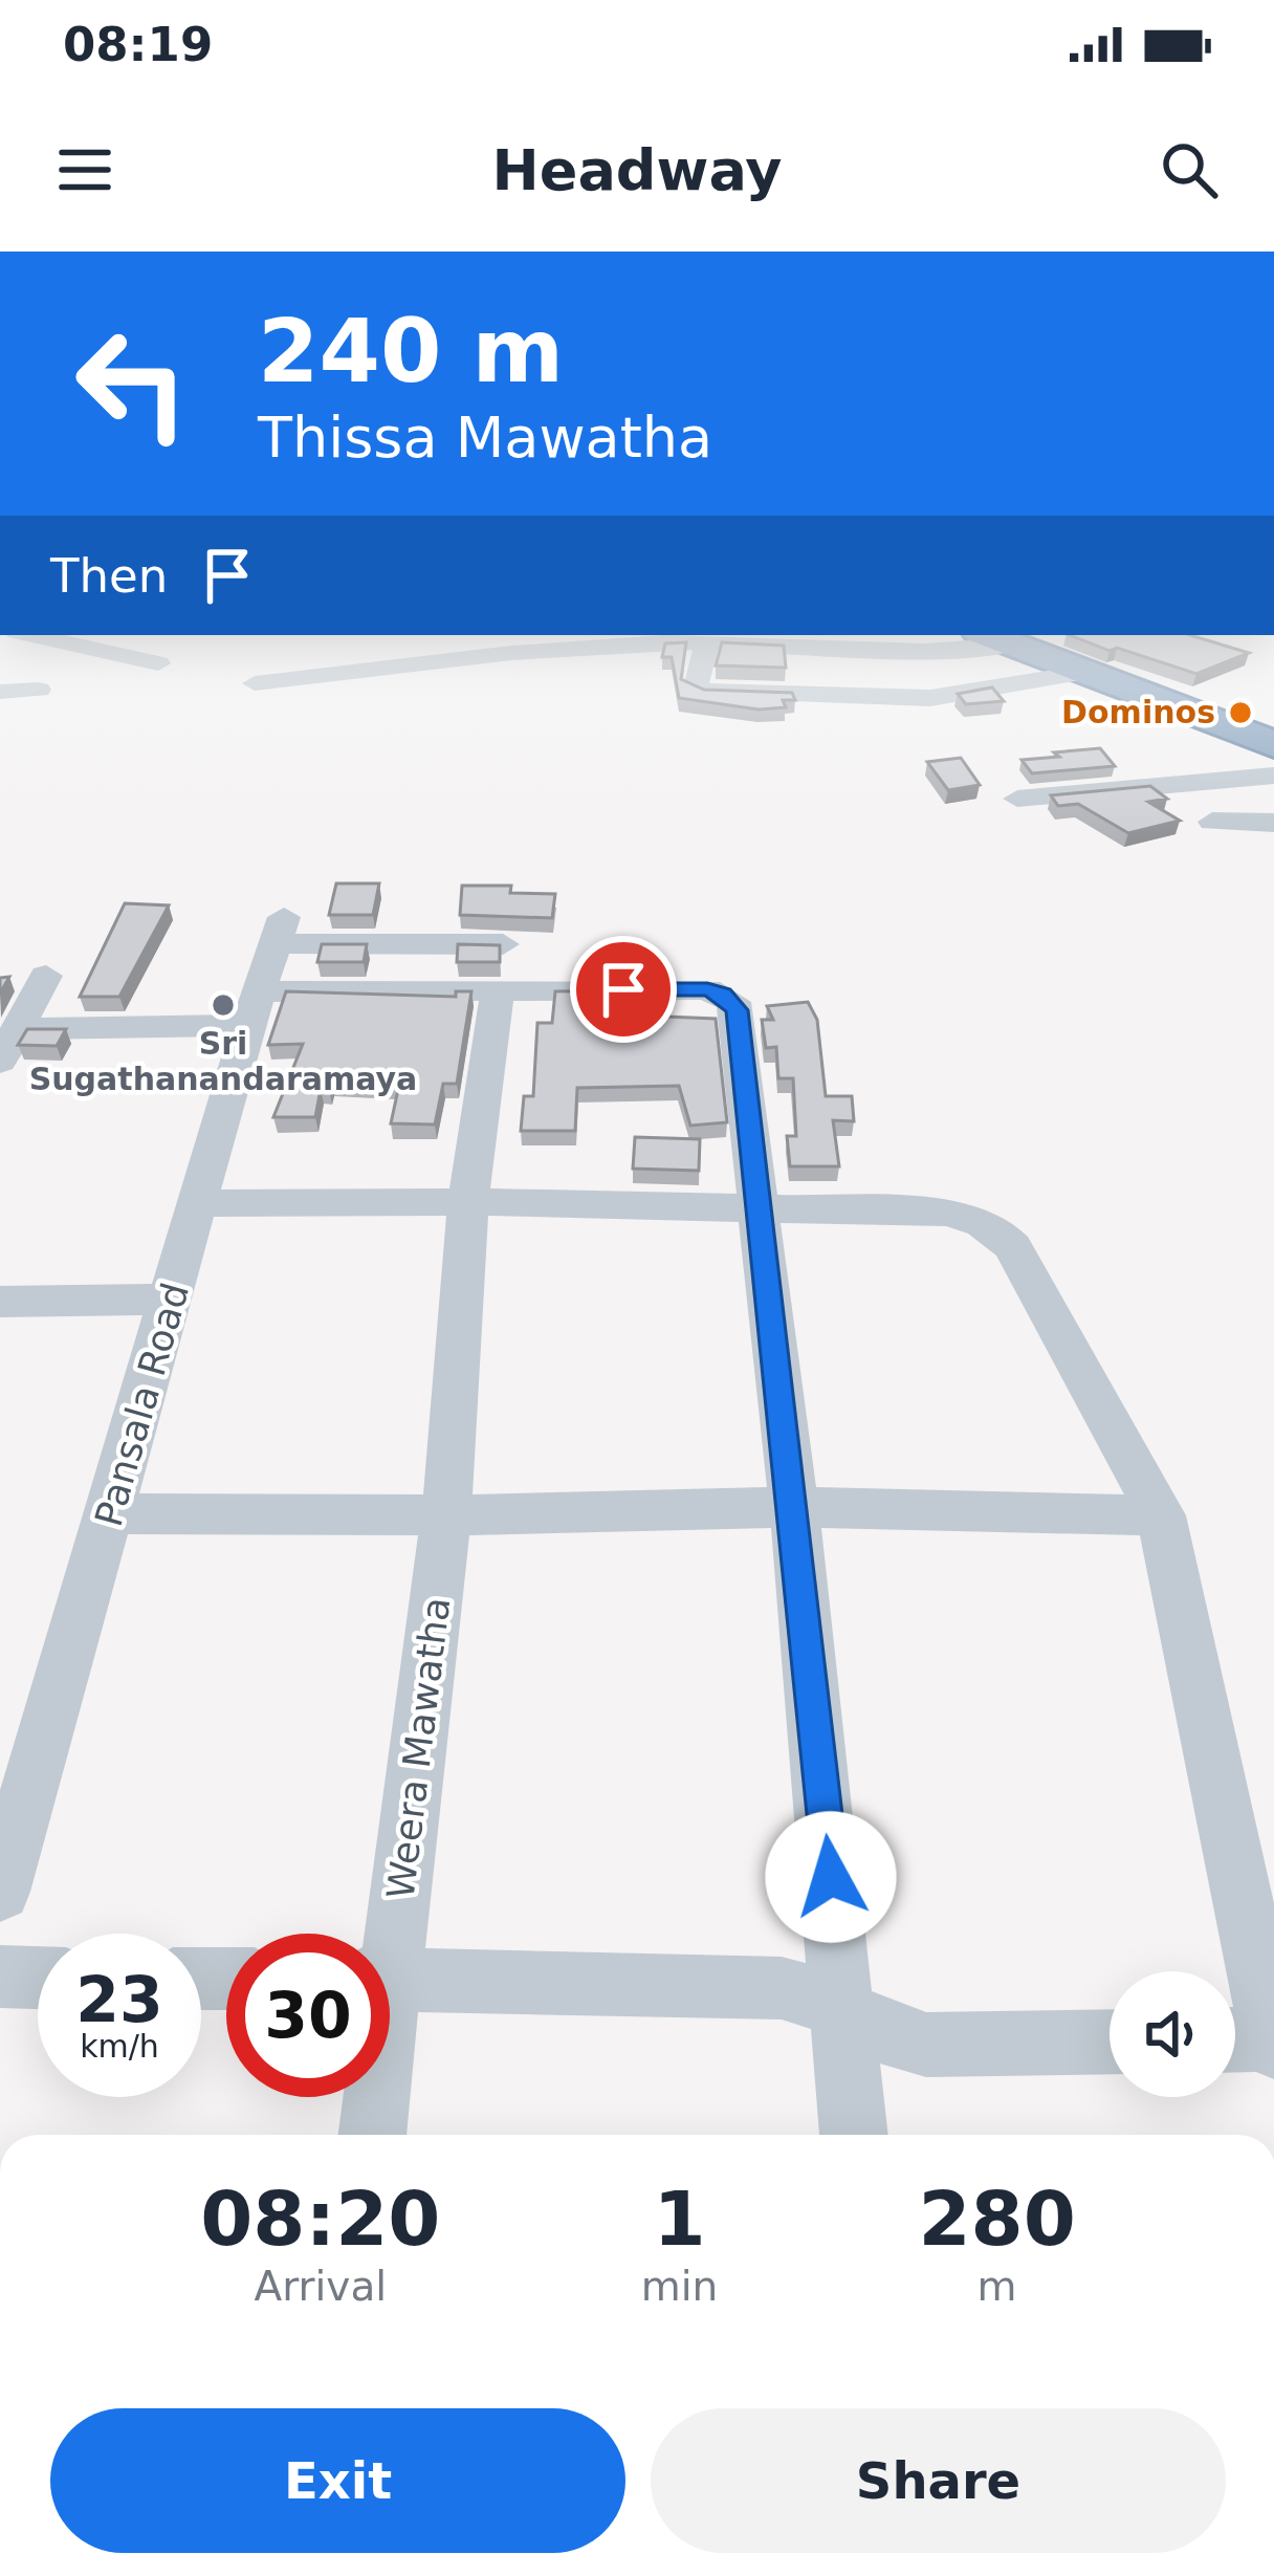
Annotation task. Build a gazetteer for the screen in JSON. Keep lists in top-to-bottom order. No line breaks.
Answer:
{"streets":{"street":["Pansala Road","Weera Mawatha"]},"crossings":[["Pansala Road","Weera Mawatha"]],"places":["Dominos","Sri Sugathanandaramaya"],"page":{"status":"08:19","header":"Headway","turn":["240 m","Thissa Mawatha"],"then":"Then","speed":"23 km/h","limit":"30","eta":["08:20","Arrival","1","min","280","m"],"buttons":["Exit","Share"]}}
